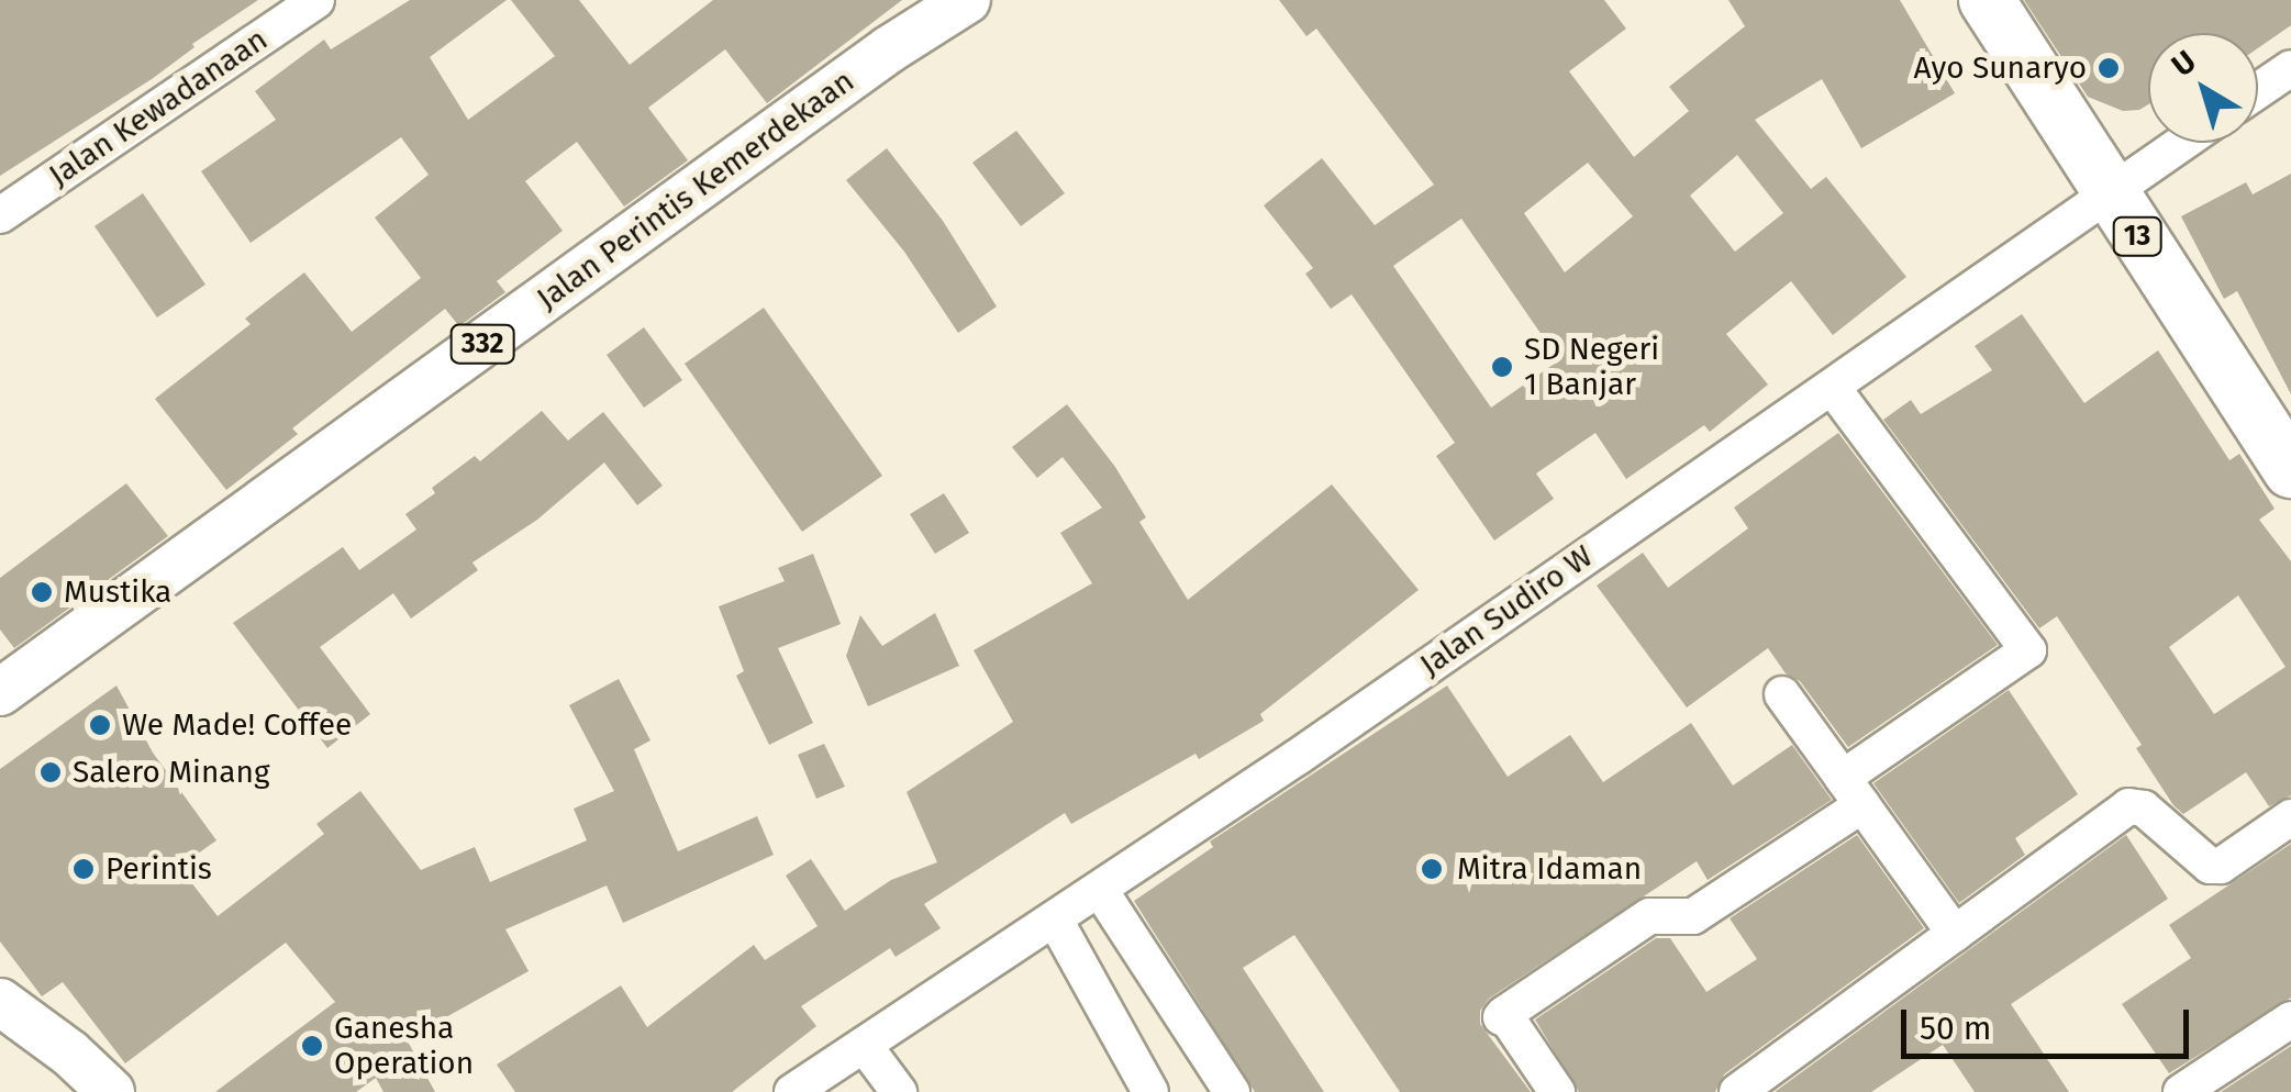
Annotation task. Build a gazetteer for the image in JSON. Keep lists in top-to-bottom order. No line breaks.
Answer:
{"streets":{"highway":["13"],"main road":["Jalan Perintis Kemerdekaan","332"],"street":["Jalan Kewadanaan","Jalan Sudiro W"]},"crossings":[["13","Jalan Sudiro W"]],"places":["Ayo Sunaryo","SD Negeri 1 Banjar","Mustika","We Made! Coffee","Salero Minang","Perintis","Mitra Idaman","Ganesha Operation"],"scale_bar":"50 m","north":"top left"}
